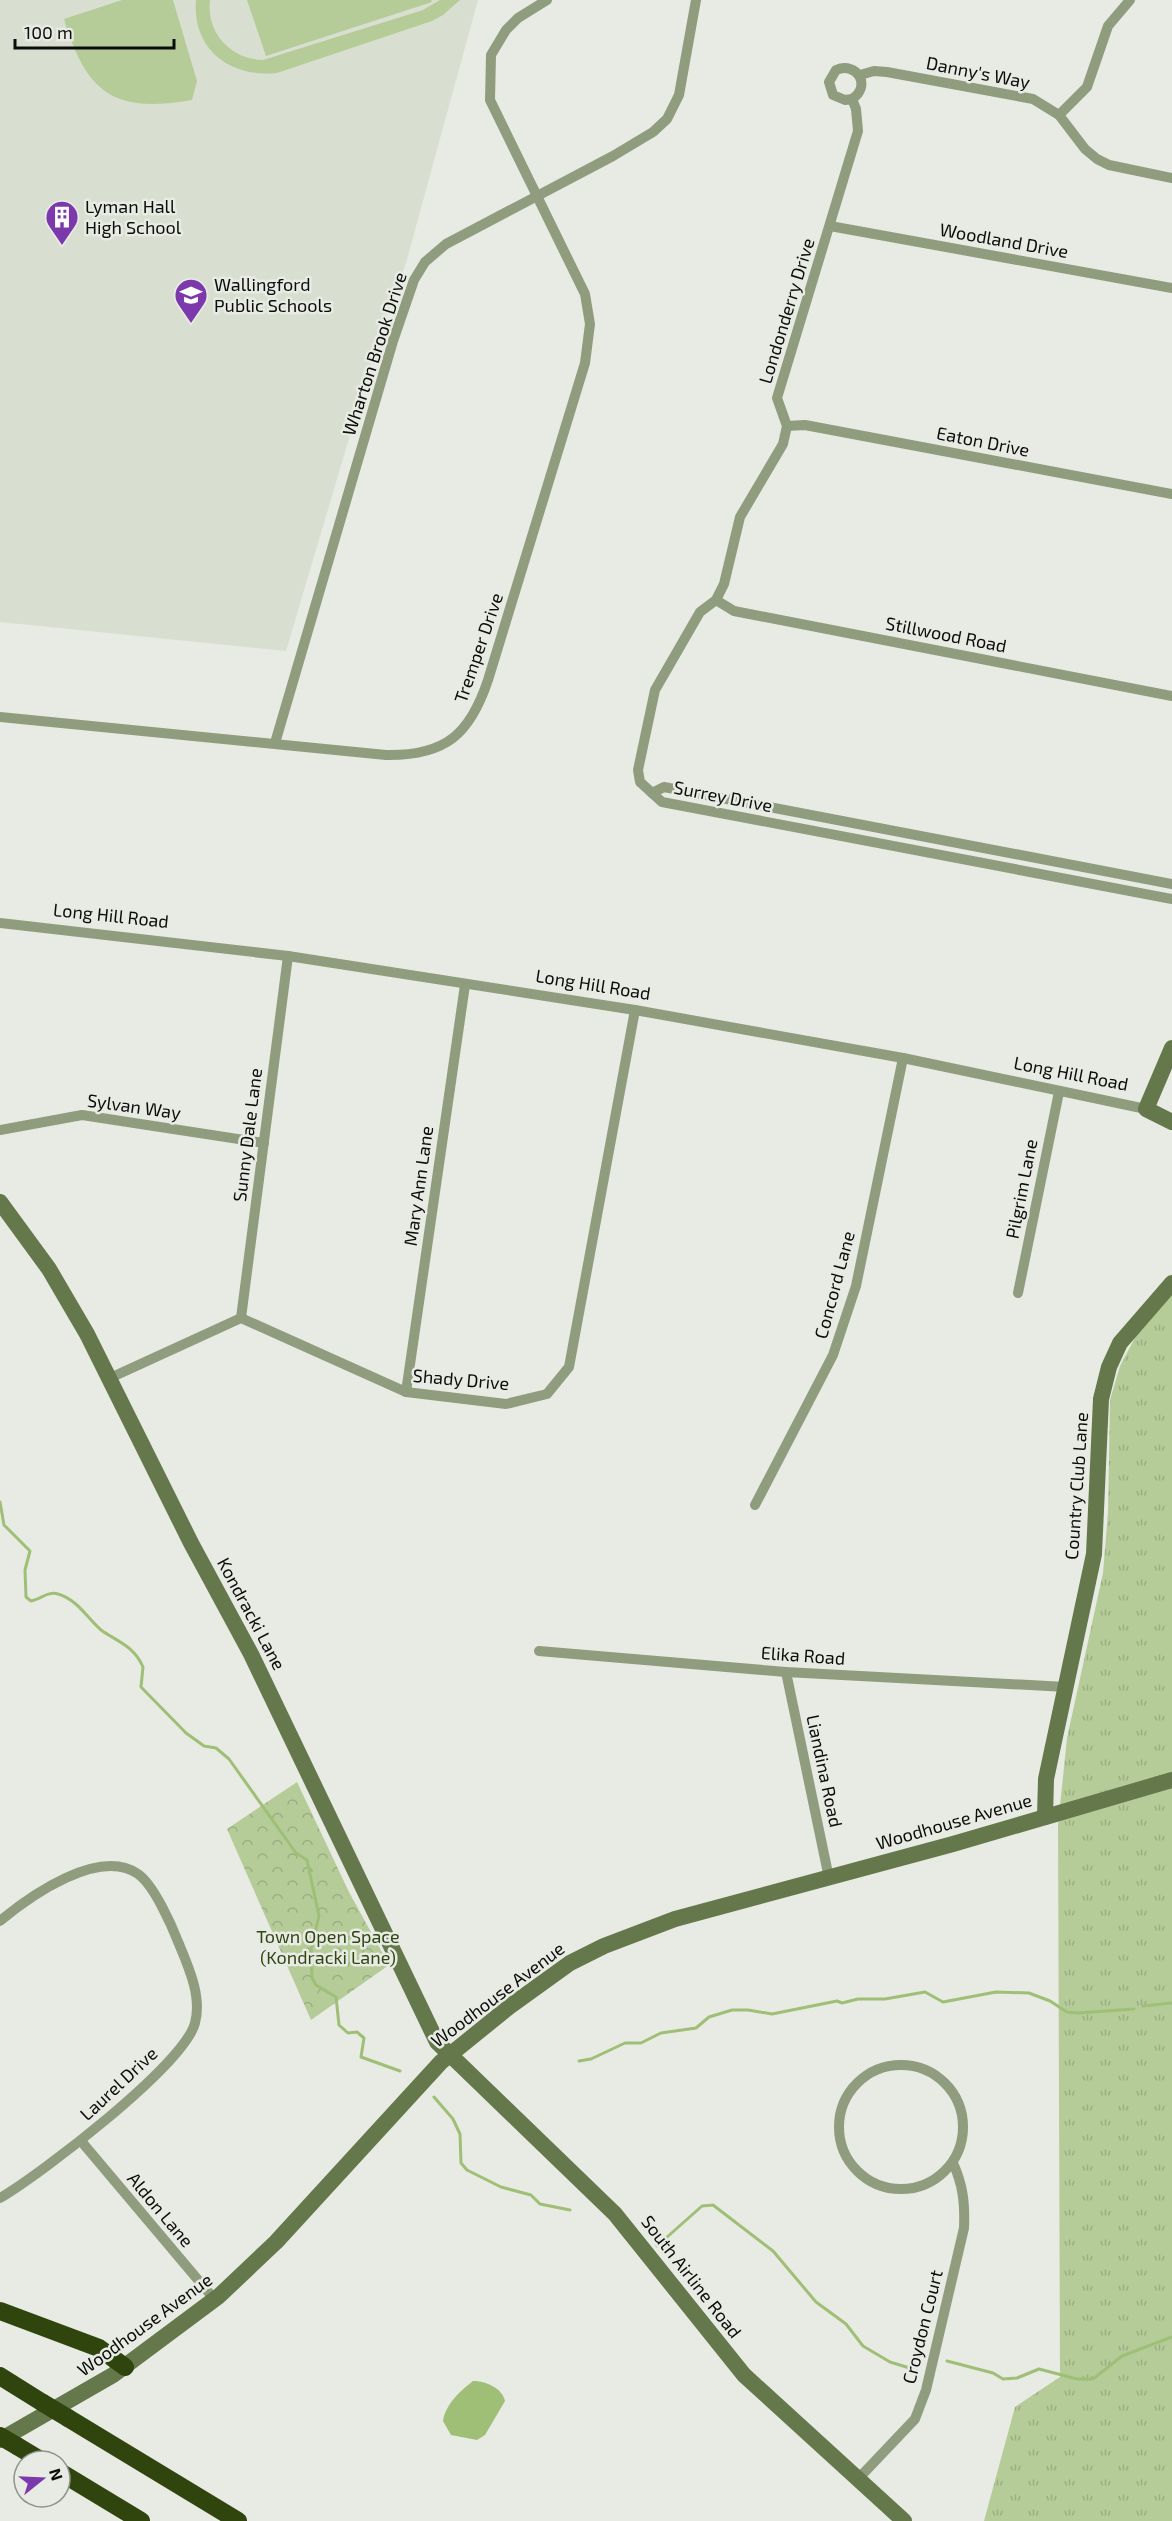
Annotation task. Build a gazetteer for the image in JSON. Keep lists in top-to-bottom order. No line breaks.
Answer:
{"streets":{"main road":["Long Hill Road","Country Club Lane","Kondracki Lane","Woodhouse Avenue","South Airline Road"],"street":["Danny's Way","Woodland Drive","Londonderry Drive","Wharton Brook Drive","Eaton Drive","Stillwood Road","Tremper Drive","Surrey Drive","Sylvan Way","Sunny Dale Lane","Mary Ann Lane","Pilgrim Lane","Concord Lane","Shady Drive","Elika Road","Liandina Road","Laurel Drive","Aldon Lane","Croydon Court"]},"crossings":[["Woodland Drive","Londonderry Drive"],["Londonderry Drive","Eaton Drive"],["Wharton Brook Drive","Tremper Drive"],["Long Hill Road","Sunny Dale Lane"],["Long Hill Road","Mary Ann Lane"],["Long Hill Road","Pilgrim Lane"],["Long Hill Road","Concord Lane"],["Long Hill Road","Shady Drive"],["Sylvan Way","Sunny Dale Lane"],["Sunny Dale Lane","Shady Drive"],["Mary Ann Lane","Shady Drive"],["Country Club Lane","Elika Road"],["Country Club Lane","Woodhouse Avenue"],["Kondracki Lane","Woodhouse Avenue"],["Kondracki Lane","South Airline Road"],["Elika Road","Liandina Road"],["Liandina Road","Woodhouse Avenue"],["Woodhouse Avenue","Aldon Lane"],["Woodhouse Avenue","South Airline Road"],["Laurel Drive","Aldon Lane"],["South Airline Road","Croydon Court"]],"parks":["Town Open Space (Kondracki Lane)"],"places":{"building":["Lyman Hall High School"],"school or university":["Wallingford Public Schools"]},"scale_bar":"100 m","north":"right"}
